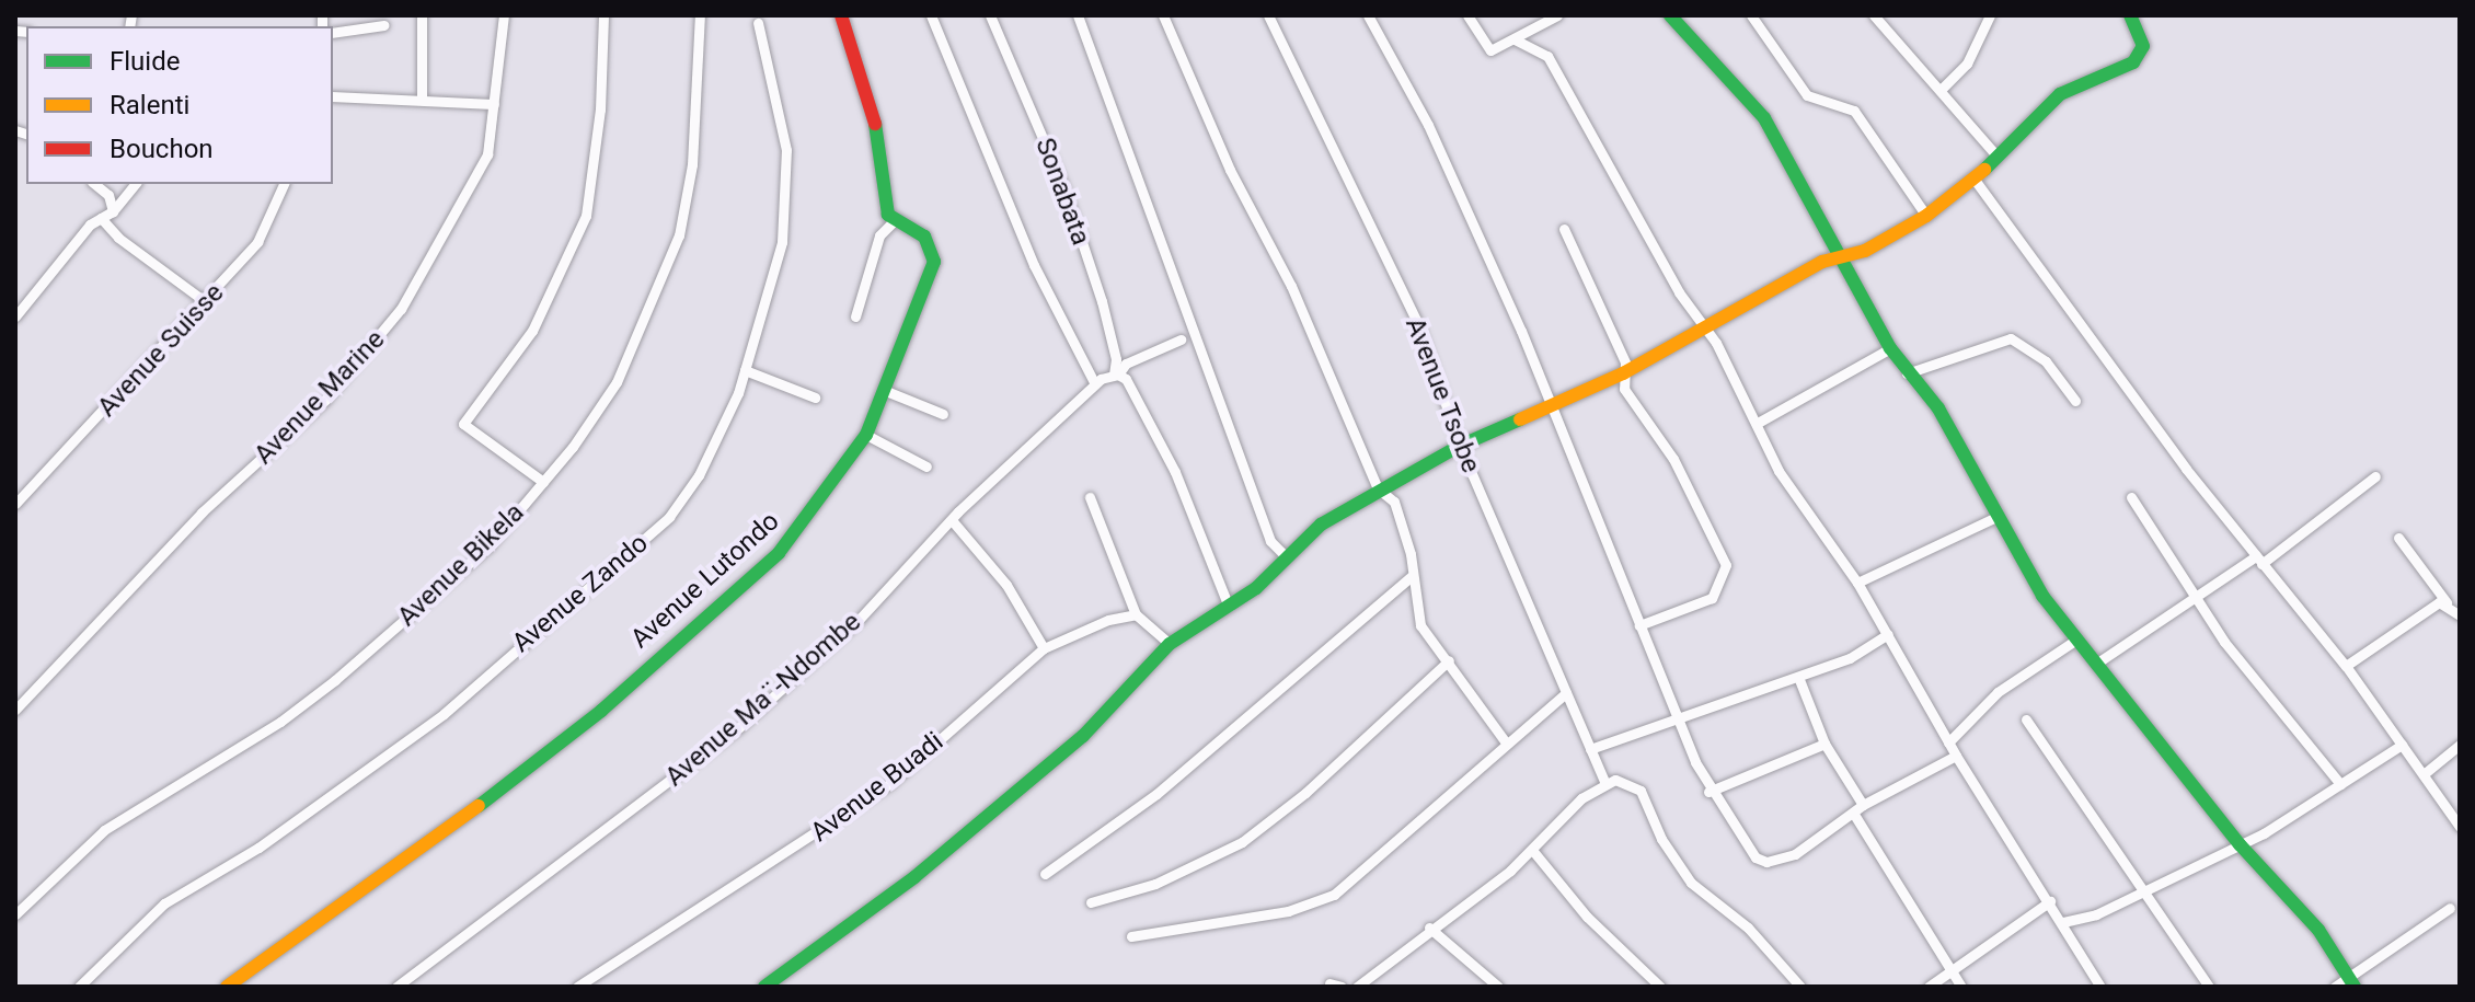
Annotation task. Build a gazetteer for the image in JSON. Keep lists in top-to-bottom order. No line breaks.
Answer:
{"streets":{"street":["Sonabata","Avenue Suisse","Avenue Tsobe","Avenue Marine","Avenue Bikela","Avenue Lutondo","Avenue Zando","Avenue Ma¨-Ndombe","Avenue Buadi"]},"legend":["Fluide","Ralenti","Bouchon"]}
